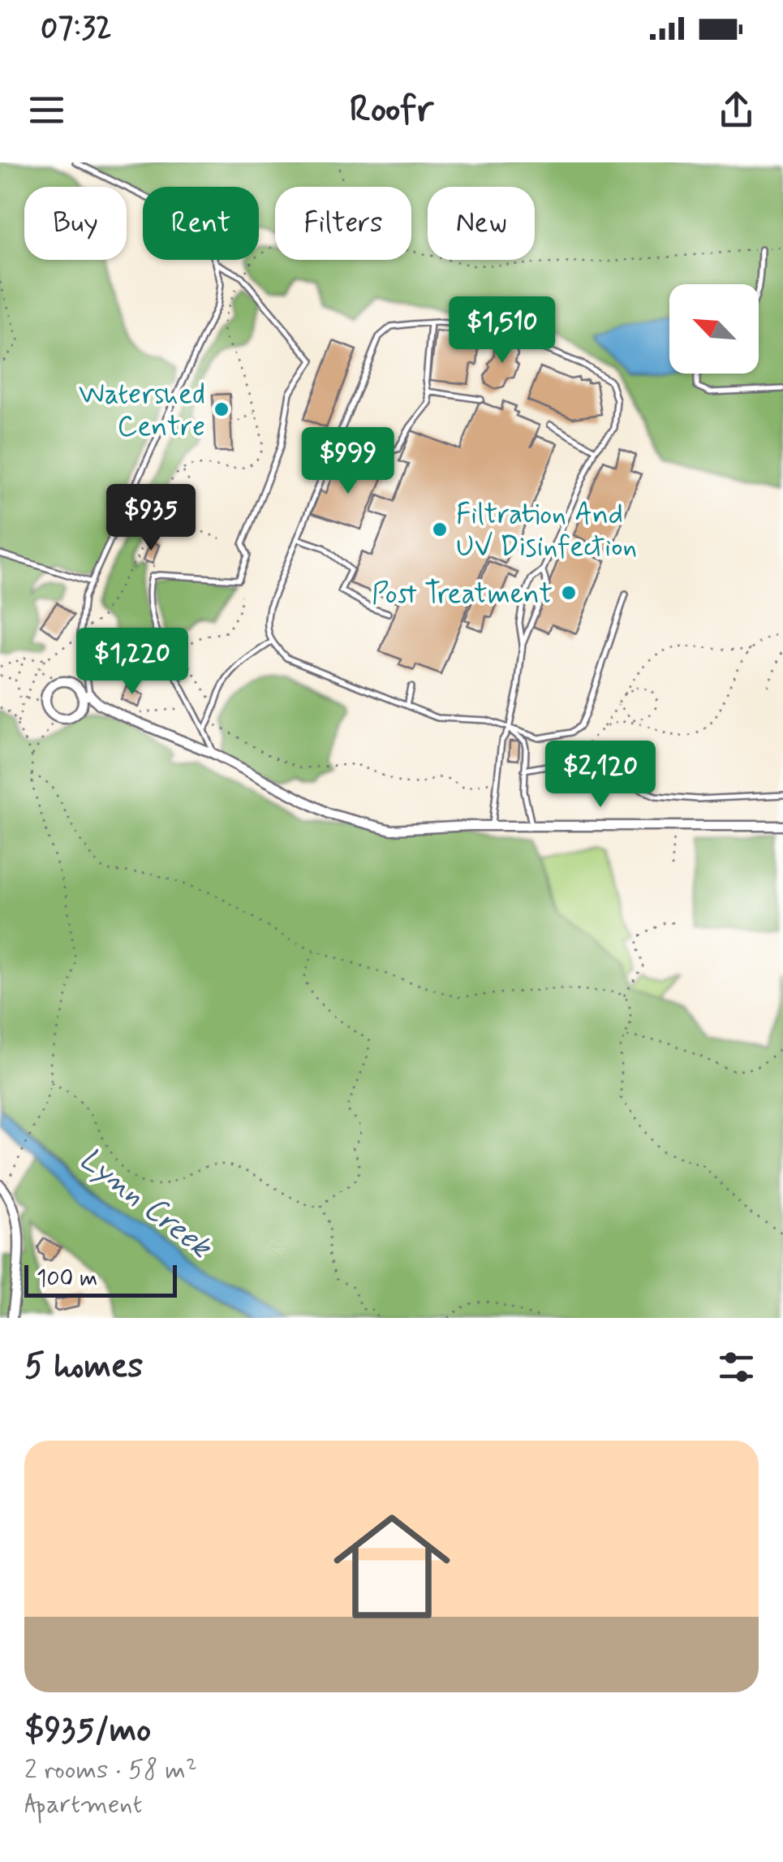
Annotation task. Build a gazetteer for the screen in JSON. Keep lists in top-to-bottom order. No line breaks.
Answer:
{"water":["Lynn Creek"],"places":["Watershed Centre","Filtration And UV Disinfection","Post Treatment"],"scale_bar":"100 m","north":"top left","page":{"status":"07:32","header":"Roofr","chip":["Buy","Rent","Filters","New"],"price":["$1,510","$999","$935","$1,220","$2,120"],"scale":"100 m","heading":"5 homes","list":[{"name":"$935/mo","note":"2 rooms · 58 m² · Apartment"}]}}
